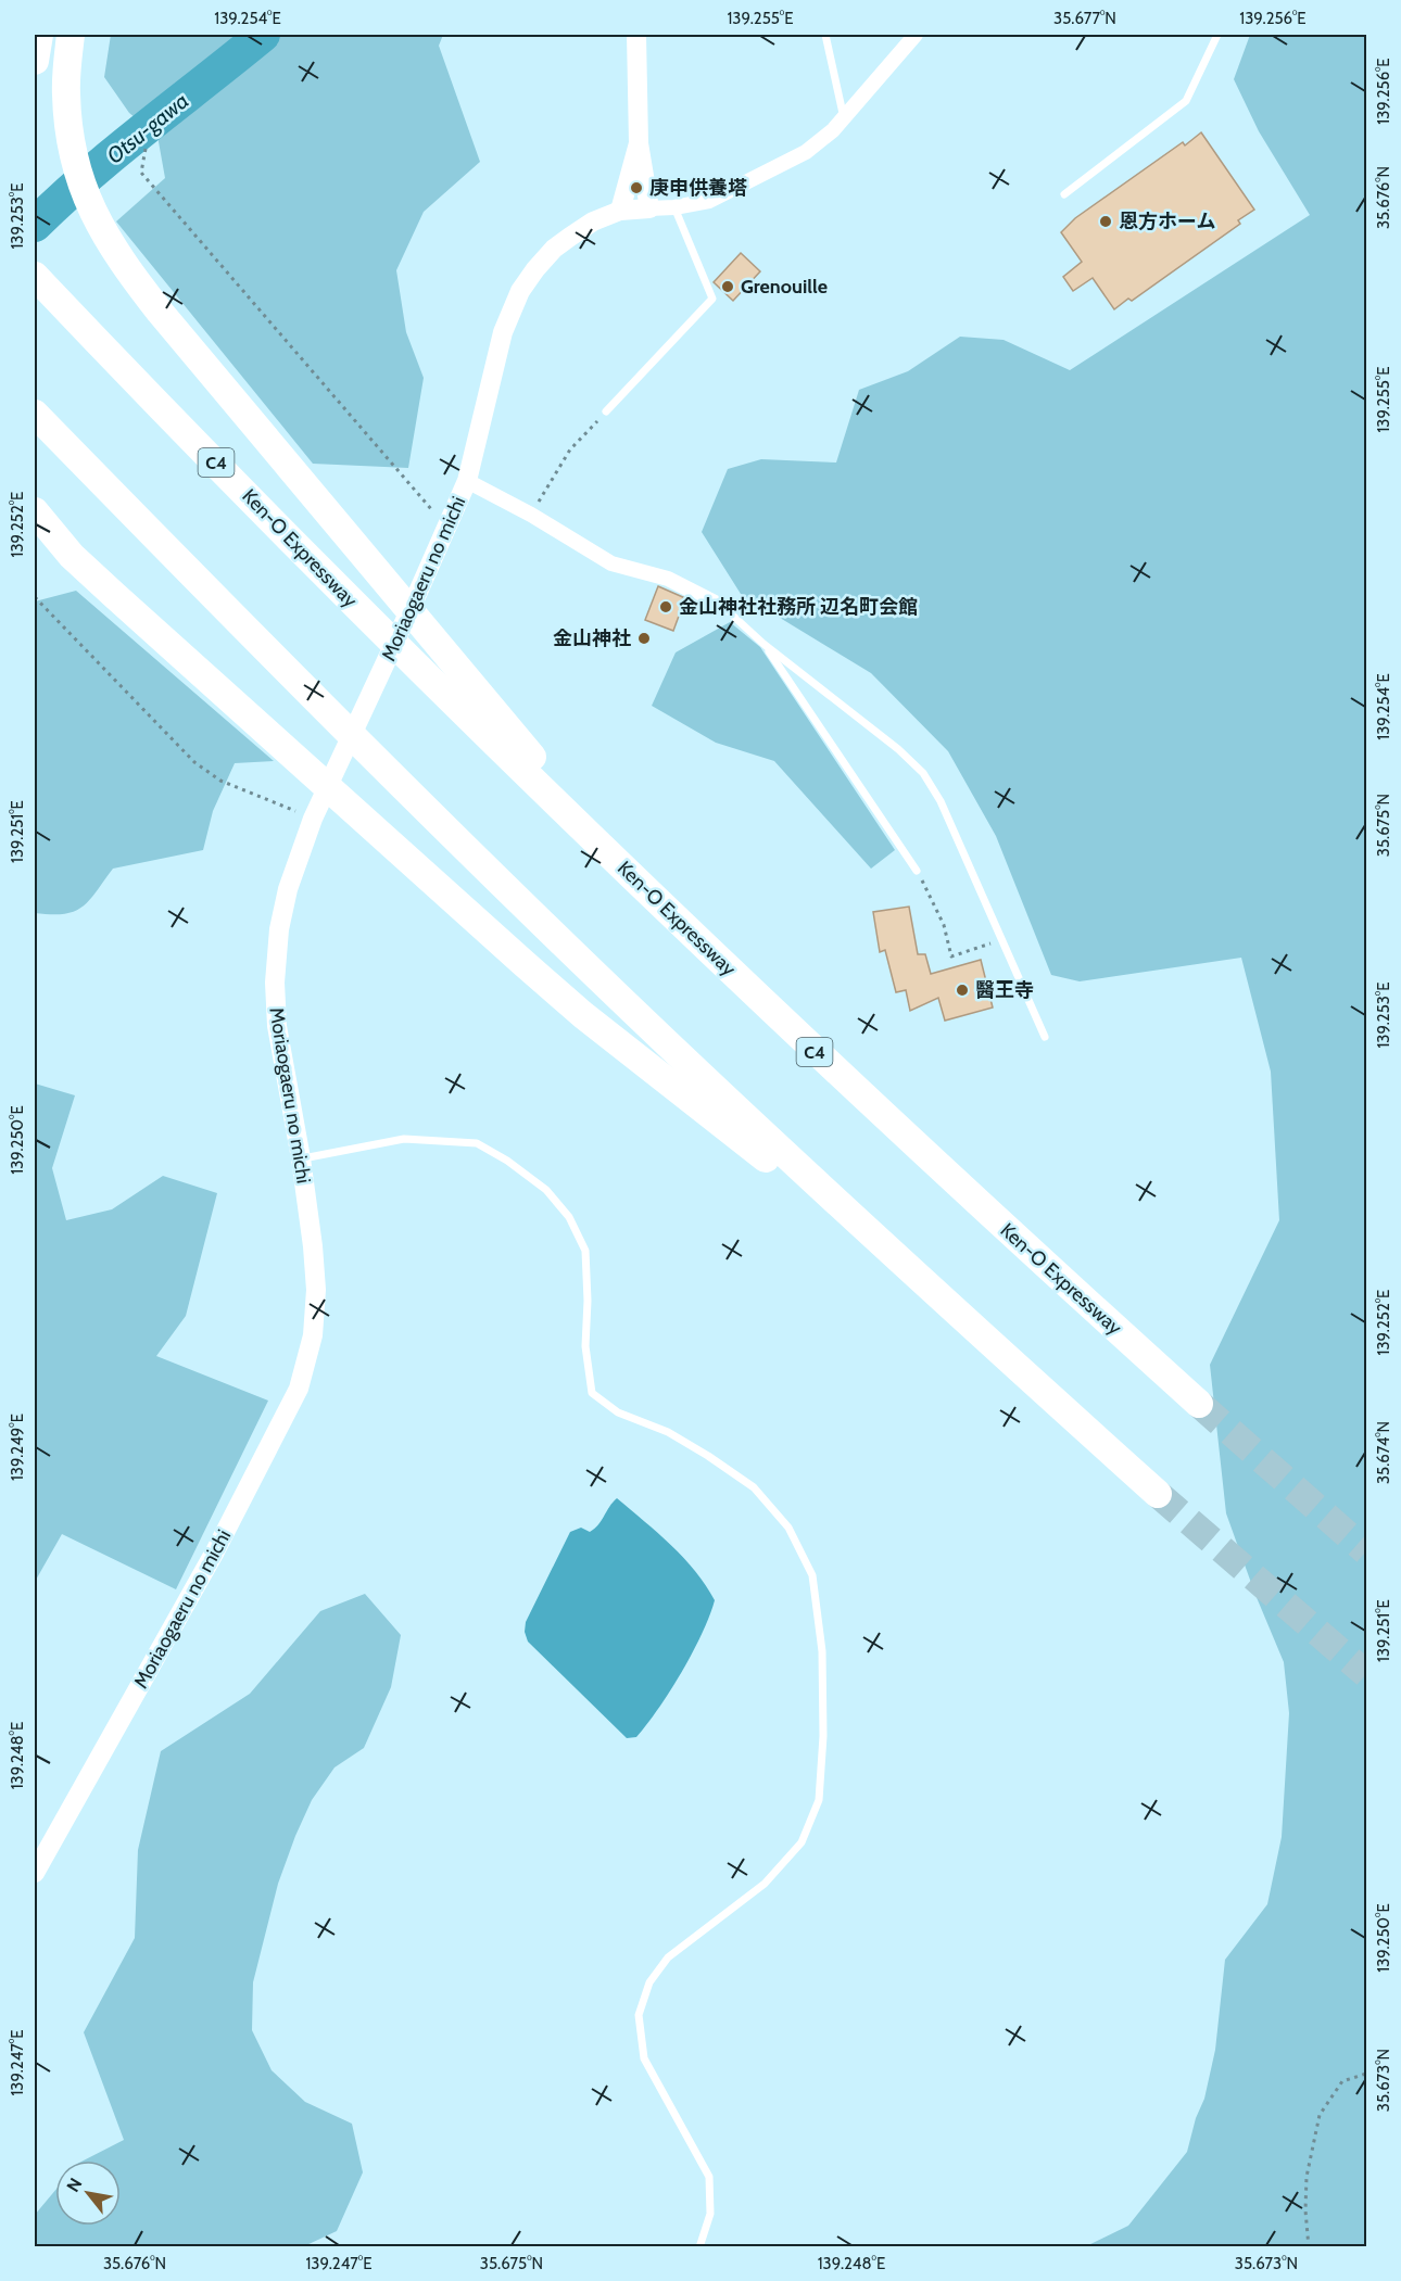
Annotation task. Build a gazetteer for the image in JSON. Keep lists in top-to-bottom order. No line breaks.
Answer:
{"streets":{"highway":["C4","Ken-O Expressway"],"street":["Moriaogaeru no michi"]},"water":["Otsu-gawa"],"places":["庚申供養塔","恩方ホーム","Grenouille","金山神社社務所 辺名町会館","金山神社","醫王寺"],"north":"top left","coordinates":["139.254°E","139.255°E","35.677°N","139.256°E","35.676°N","139.253°E","139.252°E","35.675°N","139.251°E","139.250°E","139.249°E","35.674°N","139.248°E","139.247°E","35.673°N"]}
